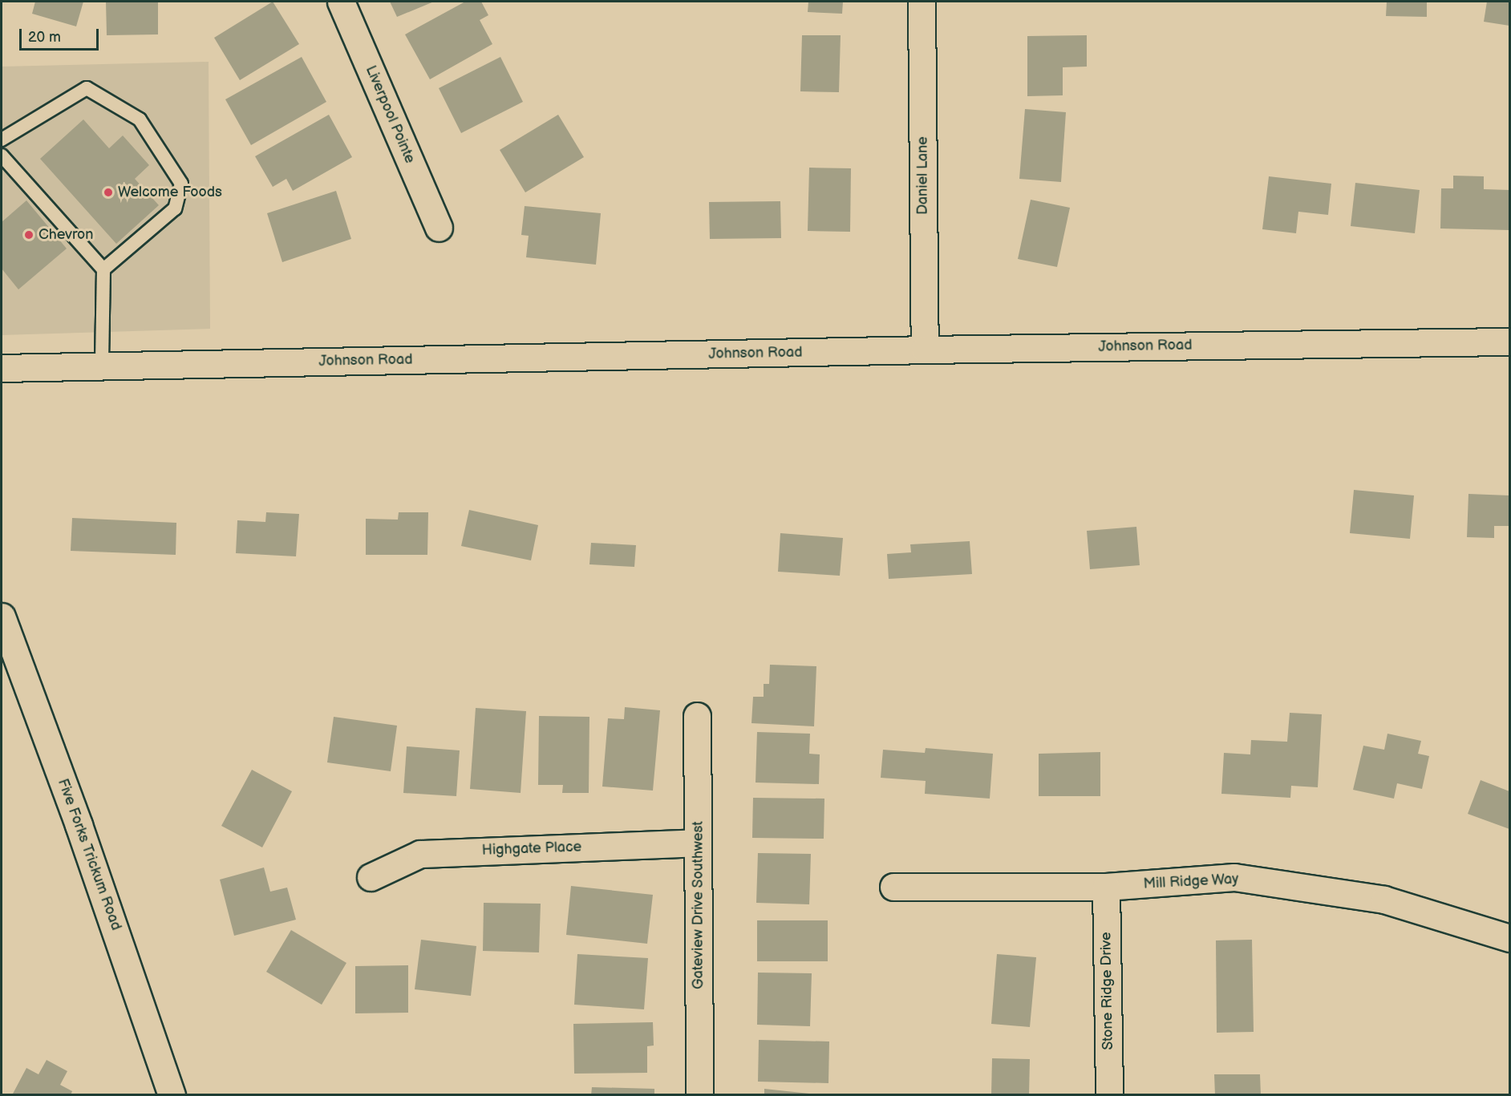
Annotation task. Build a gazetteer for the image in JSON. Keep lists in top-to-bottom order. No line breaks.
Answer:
{"streets":{"street":["Liverpool Pointe","Daniel Lane","Johnson Road","Highgate Place","Five Forks Trickum Road","Mill Ridge Way","Gateview Drive Southwest","Stone Ridge Drive"]},"crossings":[["Daniel Lane","Johnson Road"],["Highgate Place","Gateview Drive Southwest"],["Mill Ridge Way","Stone Ridge Drive"]],"places":["Welcome Foods","Chevron"],"scale_bar":"20 m"}
